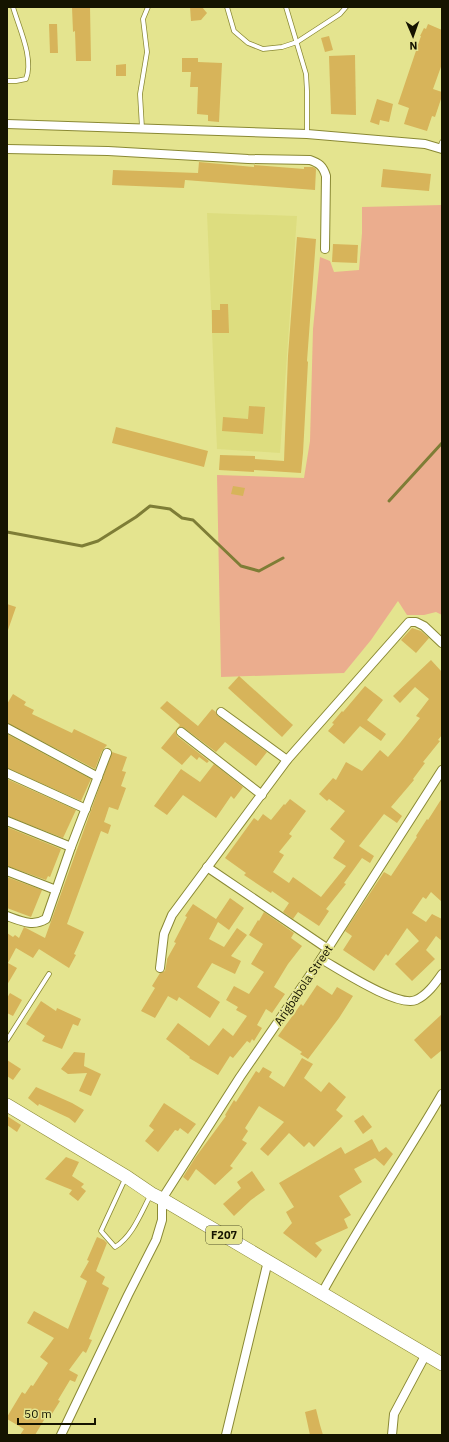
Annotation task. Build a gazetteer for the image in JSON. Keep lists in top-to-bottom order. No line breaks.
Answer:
{"streets":{"main road":["F207"],"street":["Arigbabola Street"]},"crossings":[["Arigbabola Street","F207"]],"scale_bar":"50 m","north":"bottom"}
